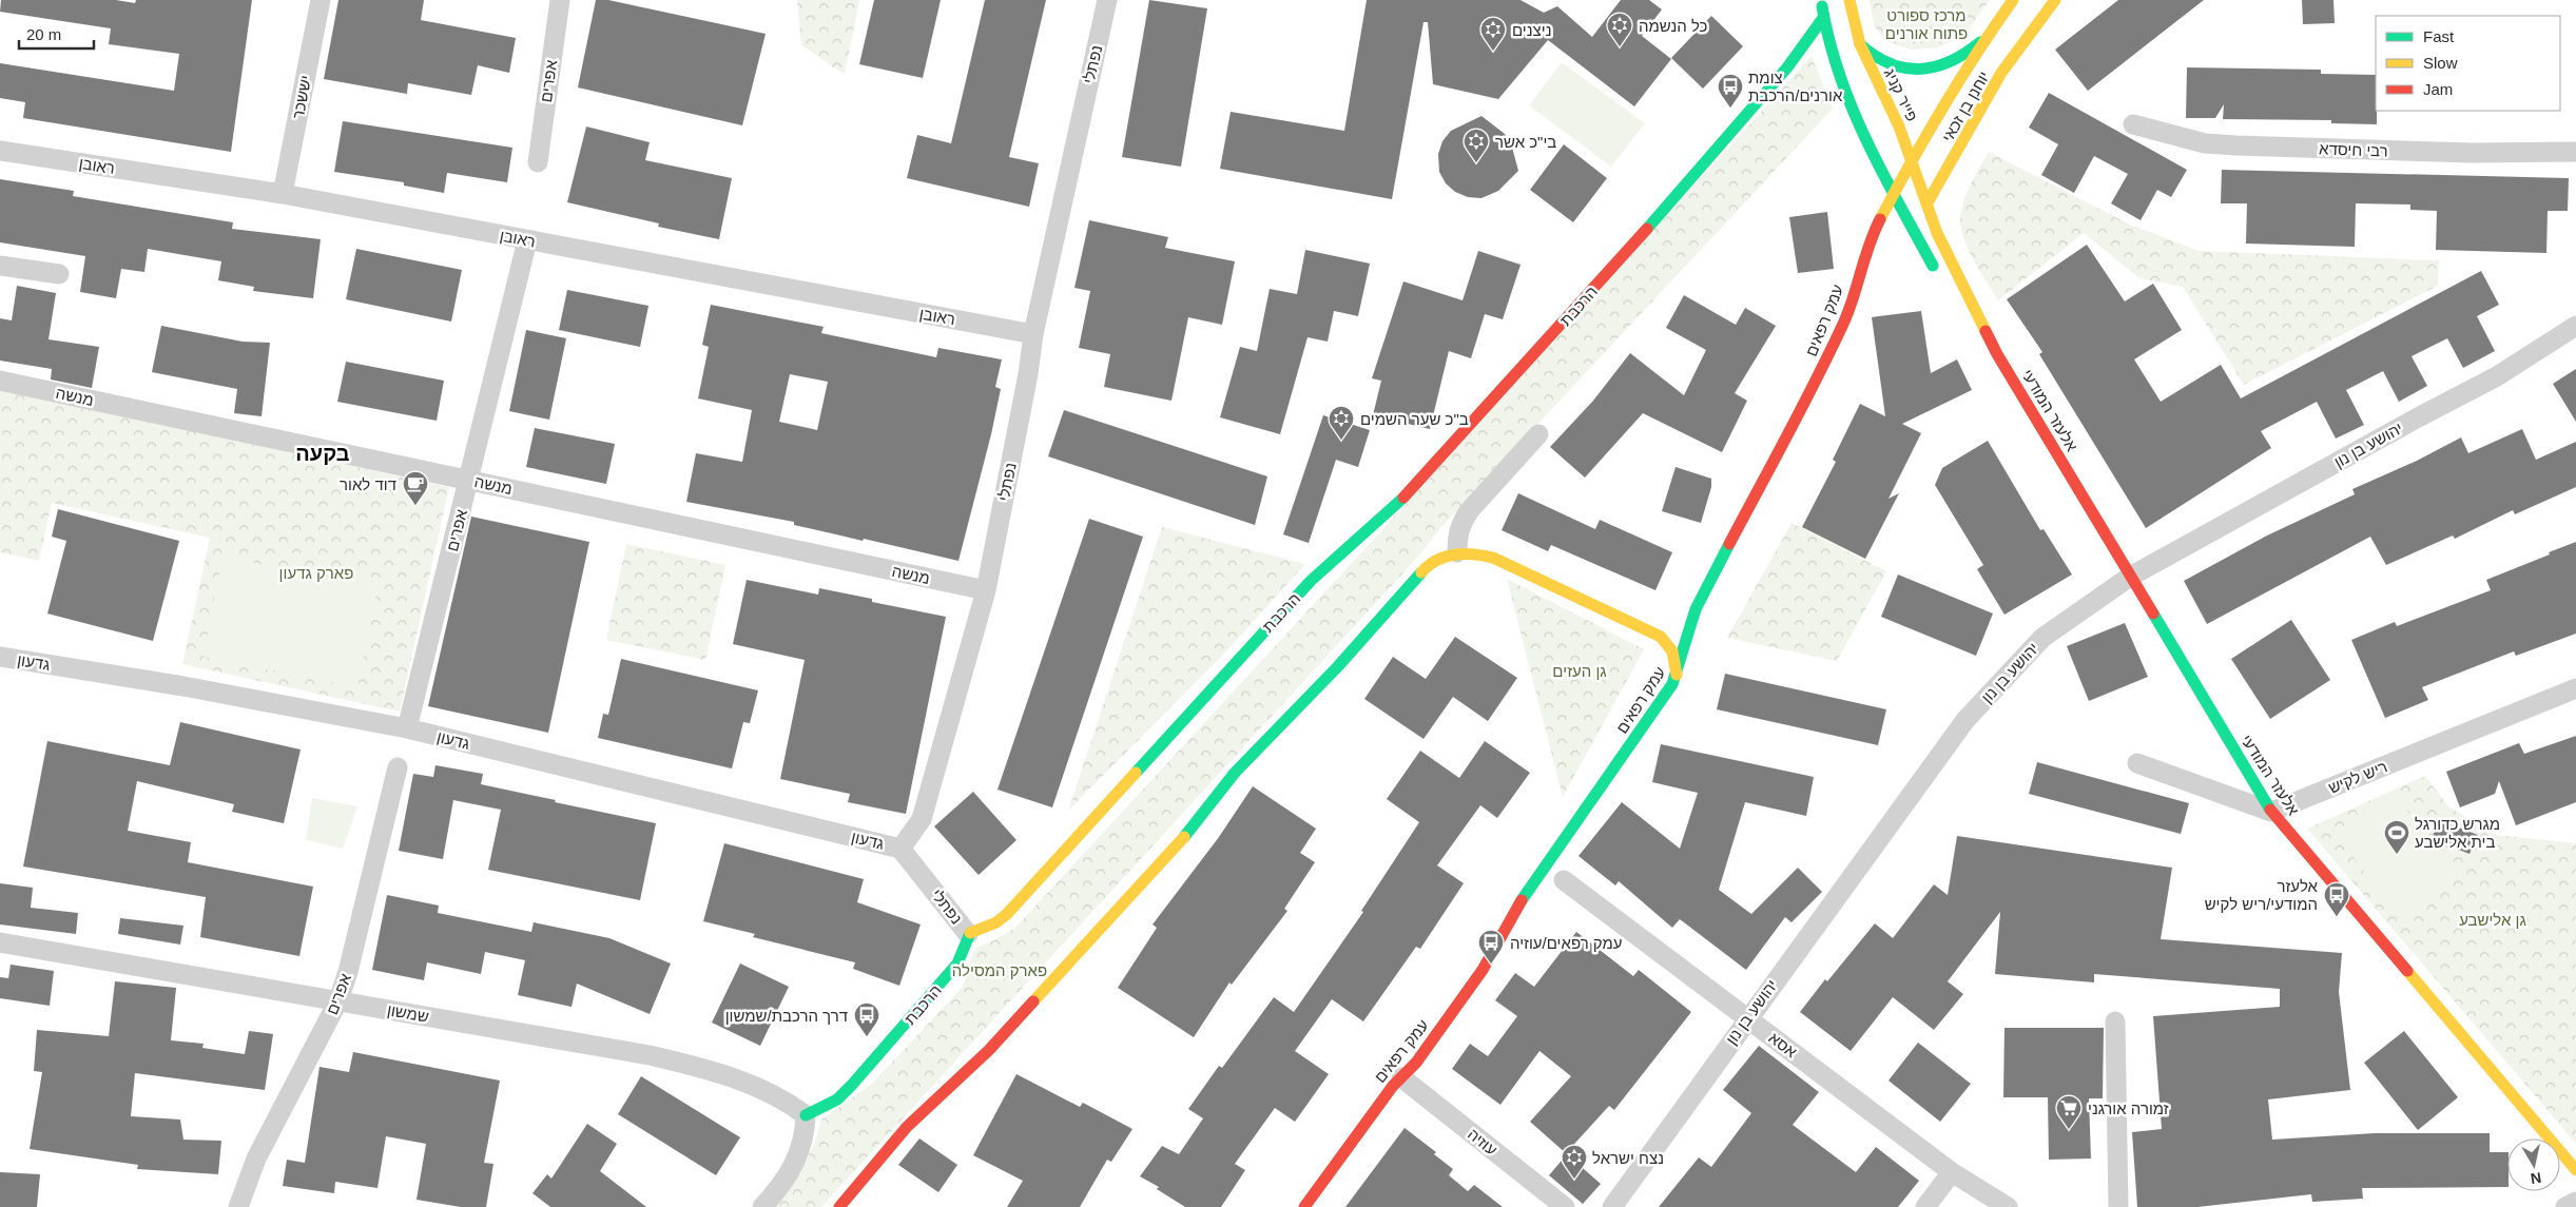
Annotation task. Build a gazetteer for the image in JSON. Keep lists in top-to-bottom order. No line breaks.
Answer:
{"streets":{"street":["נפתלי","אפרים","פייר קניג","יששכר","יוחנן בן זכאי","רבי חיסדא","ראובן","הרכבת","עמק רפאים","מנשה","אלעזר המודעי","יהושע בן נון","גדעון","ריש לקיש","שמשון","אסא","עוזיה"]},"crossings":[["נפתלי","ראובן"],["נפתלי","הרכבת"],["נפתלי","מנשה"],["נפתלי","גדעון"],["אפרים","ראובן"],["אפרים","מנשה"],["אפרים","גדעון"],["אפרים","שמשון"],["פייר קניג","יוחנן בן זכאי"],["פייר קניג","עמק רפאים"],["פייר קניג","אלעזר המודעי"],["יששכר","ראובן"],["יוחנן בן זכאי","אלעזר המודעי"],["הרכבת","שמשון"],["עמק רפאים","עוזיה"],["אלעזר המודעי","יהושע בן נון"],["אלעזר המודעי","ריש לקיש"],["יהושע בן נון","אסא"]],"districts":["בקעה"],"parks":["מרכז ספורט פתוח אורנים","פארק גדעון","גן העזים","גן אלישבע","פארק המסילה"],"places":{"synagogue":["כל הנשמה","ניצנים","בי\"כ אשר","ב\"כ שער השמים","נצח ישראל"],"bus stop":["צומת אורנים/הרכבת","אלעזר המודעי/ריש לקיש","עמק רפאים/עוזיה","דרך הרכבת/שמשון"],"cafe":["דוד לאור"],"sports":["מגרש כדורגל בית אלישבע"],"supermarket":["זמורה אורגני"]},"legend":["Fast","Slow","Jam"],"scale_bar":"20 m","north":"bottom"}
